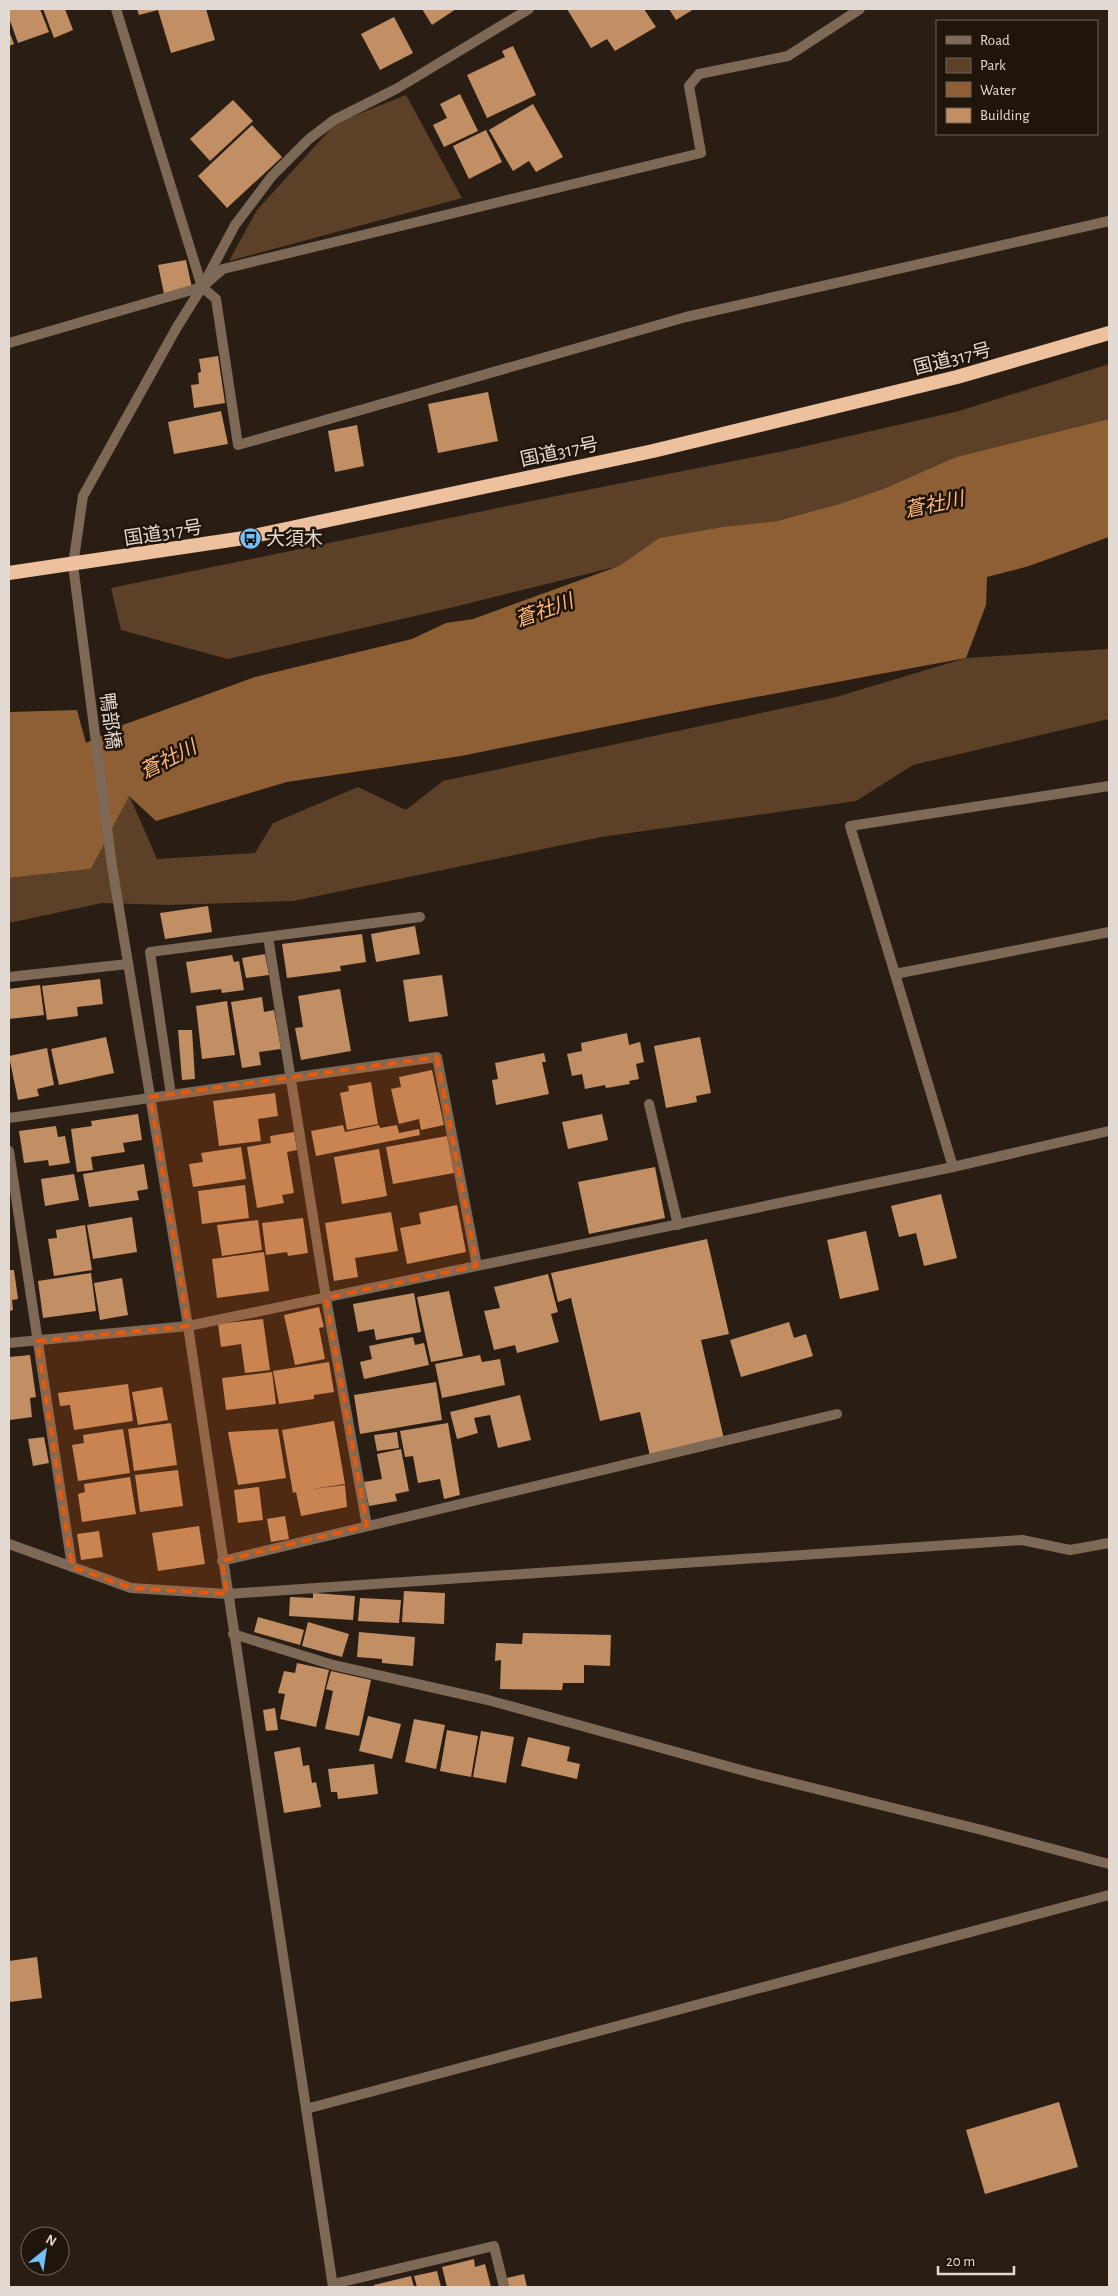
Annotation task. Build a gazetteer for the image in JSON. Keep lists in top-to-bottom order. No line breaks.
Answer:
{"streets":{"highway":["国道317号"],"street":["鴨部橋"]},"crossings":[["国道317号","鴨部橋"]],"water":["蒼社川"],"places":{"bus stop":["大須木"]},"legend":["Road","Park","Water","Building"],"scale_bar":"20 m","north":"top right"}
